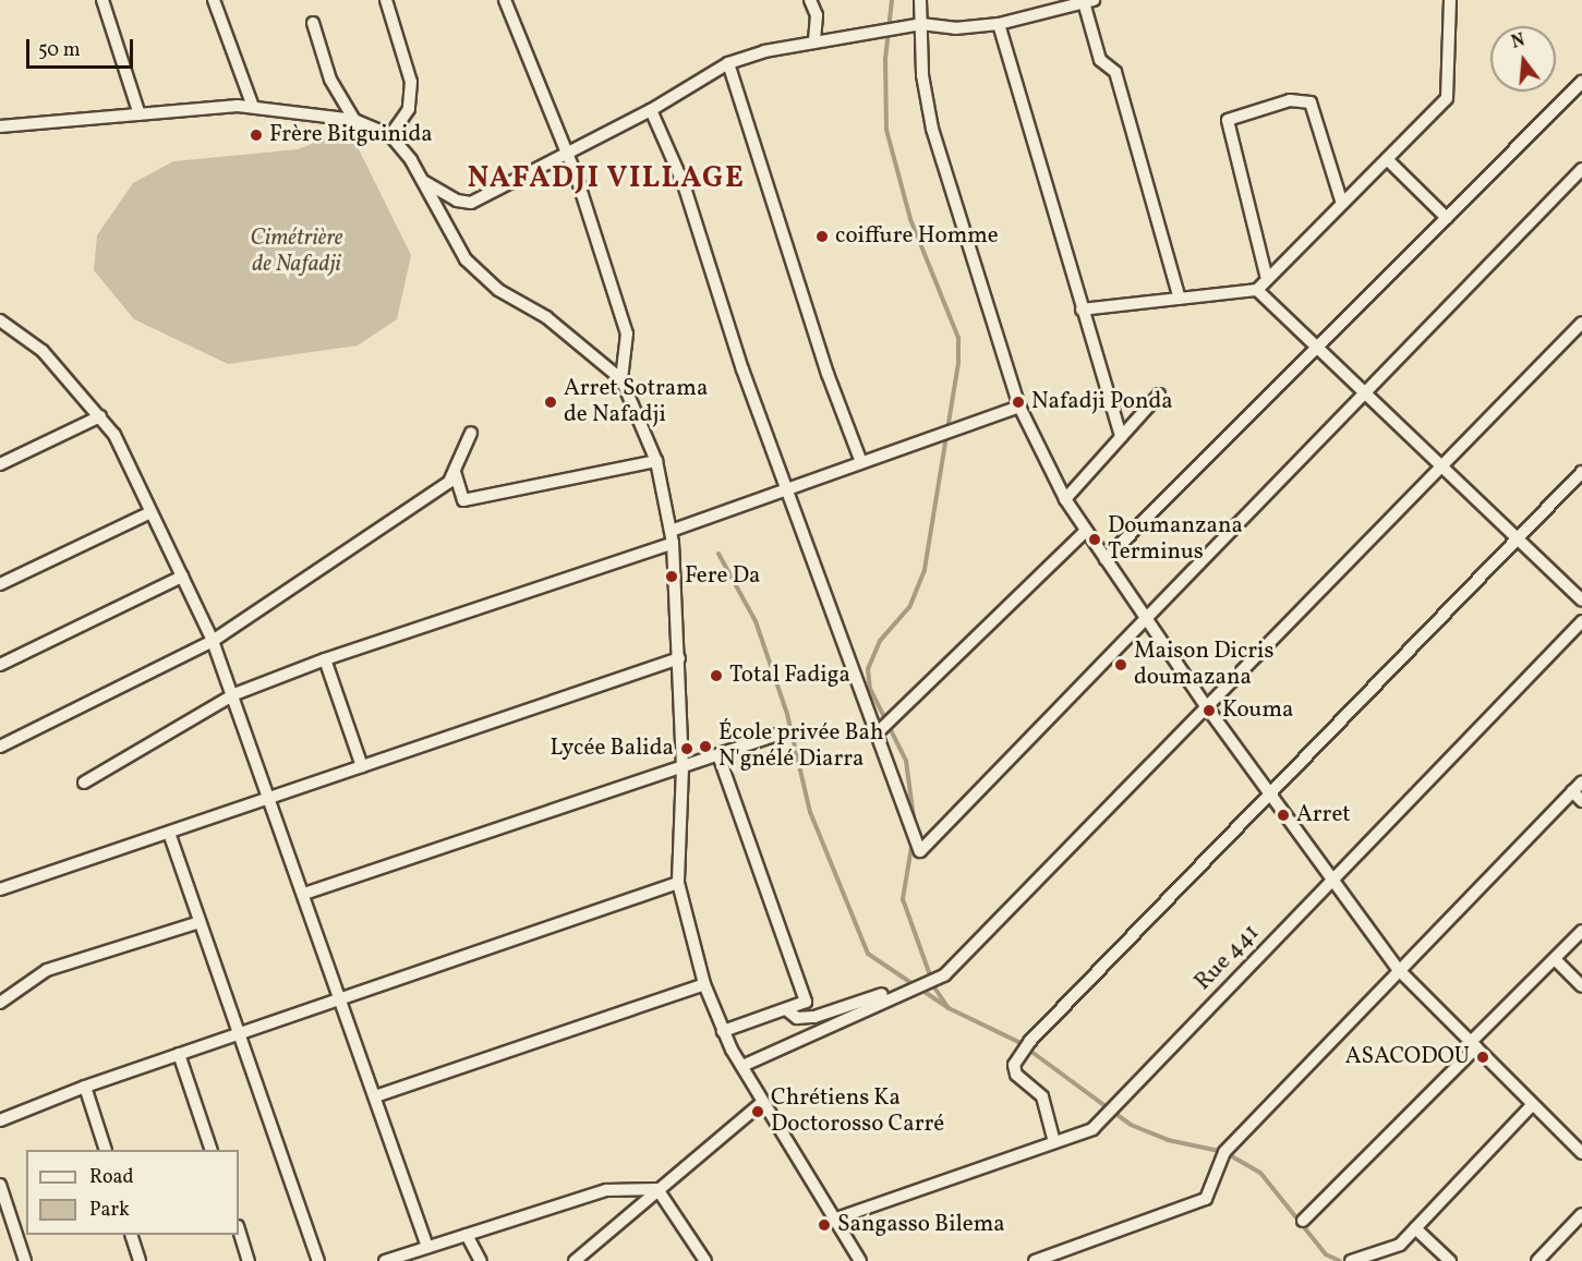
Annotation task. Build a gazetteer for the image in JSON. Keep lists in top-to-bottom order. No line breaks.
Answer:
{"streets":{"street":["Rue 441"]},"districts":["NAFADJI VILLAGE"],"parks":["Cimétrière de Nafadji"],"places":["Frère Bitguinida","coiffure Homme","Arret Sotrama de Nafadji","Nafadji Ponda","Doumanzana Terminus","Fere Da","Maison Dicris doumazana","Total Fadiga","Kouma","École privée Bah N'gnélé Diarra","Lycée Balida","Arret","ASACODOU","Chrétiens Ka Doctorosso Carré","Sangasso Bilema"],"legend":["Road","Park"],"scale_bar":"50 m","north":"top"}
